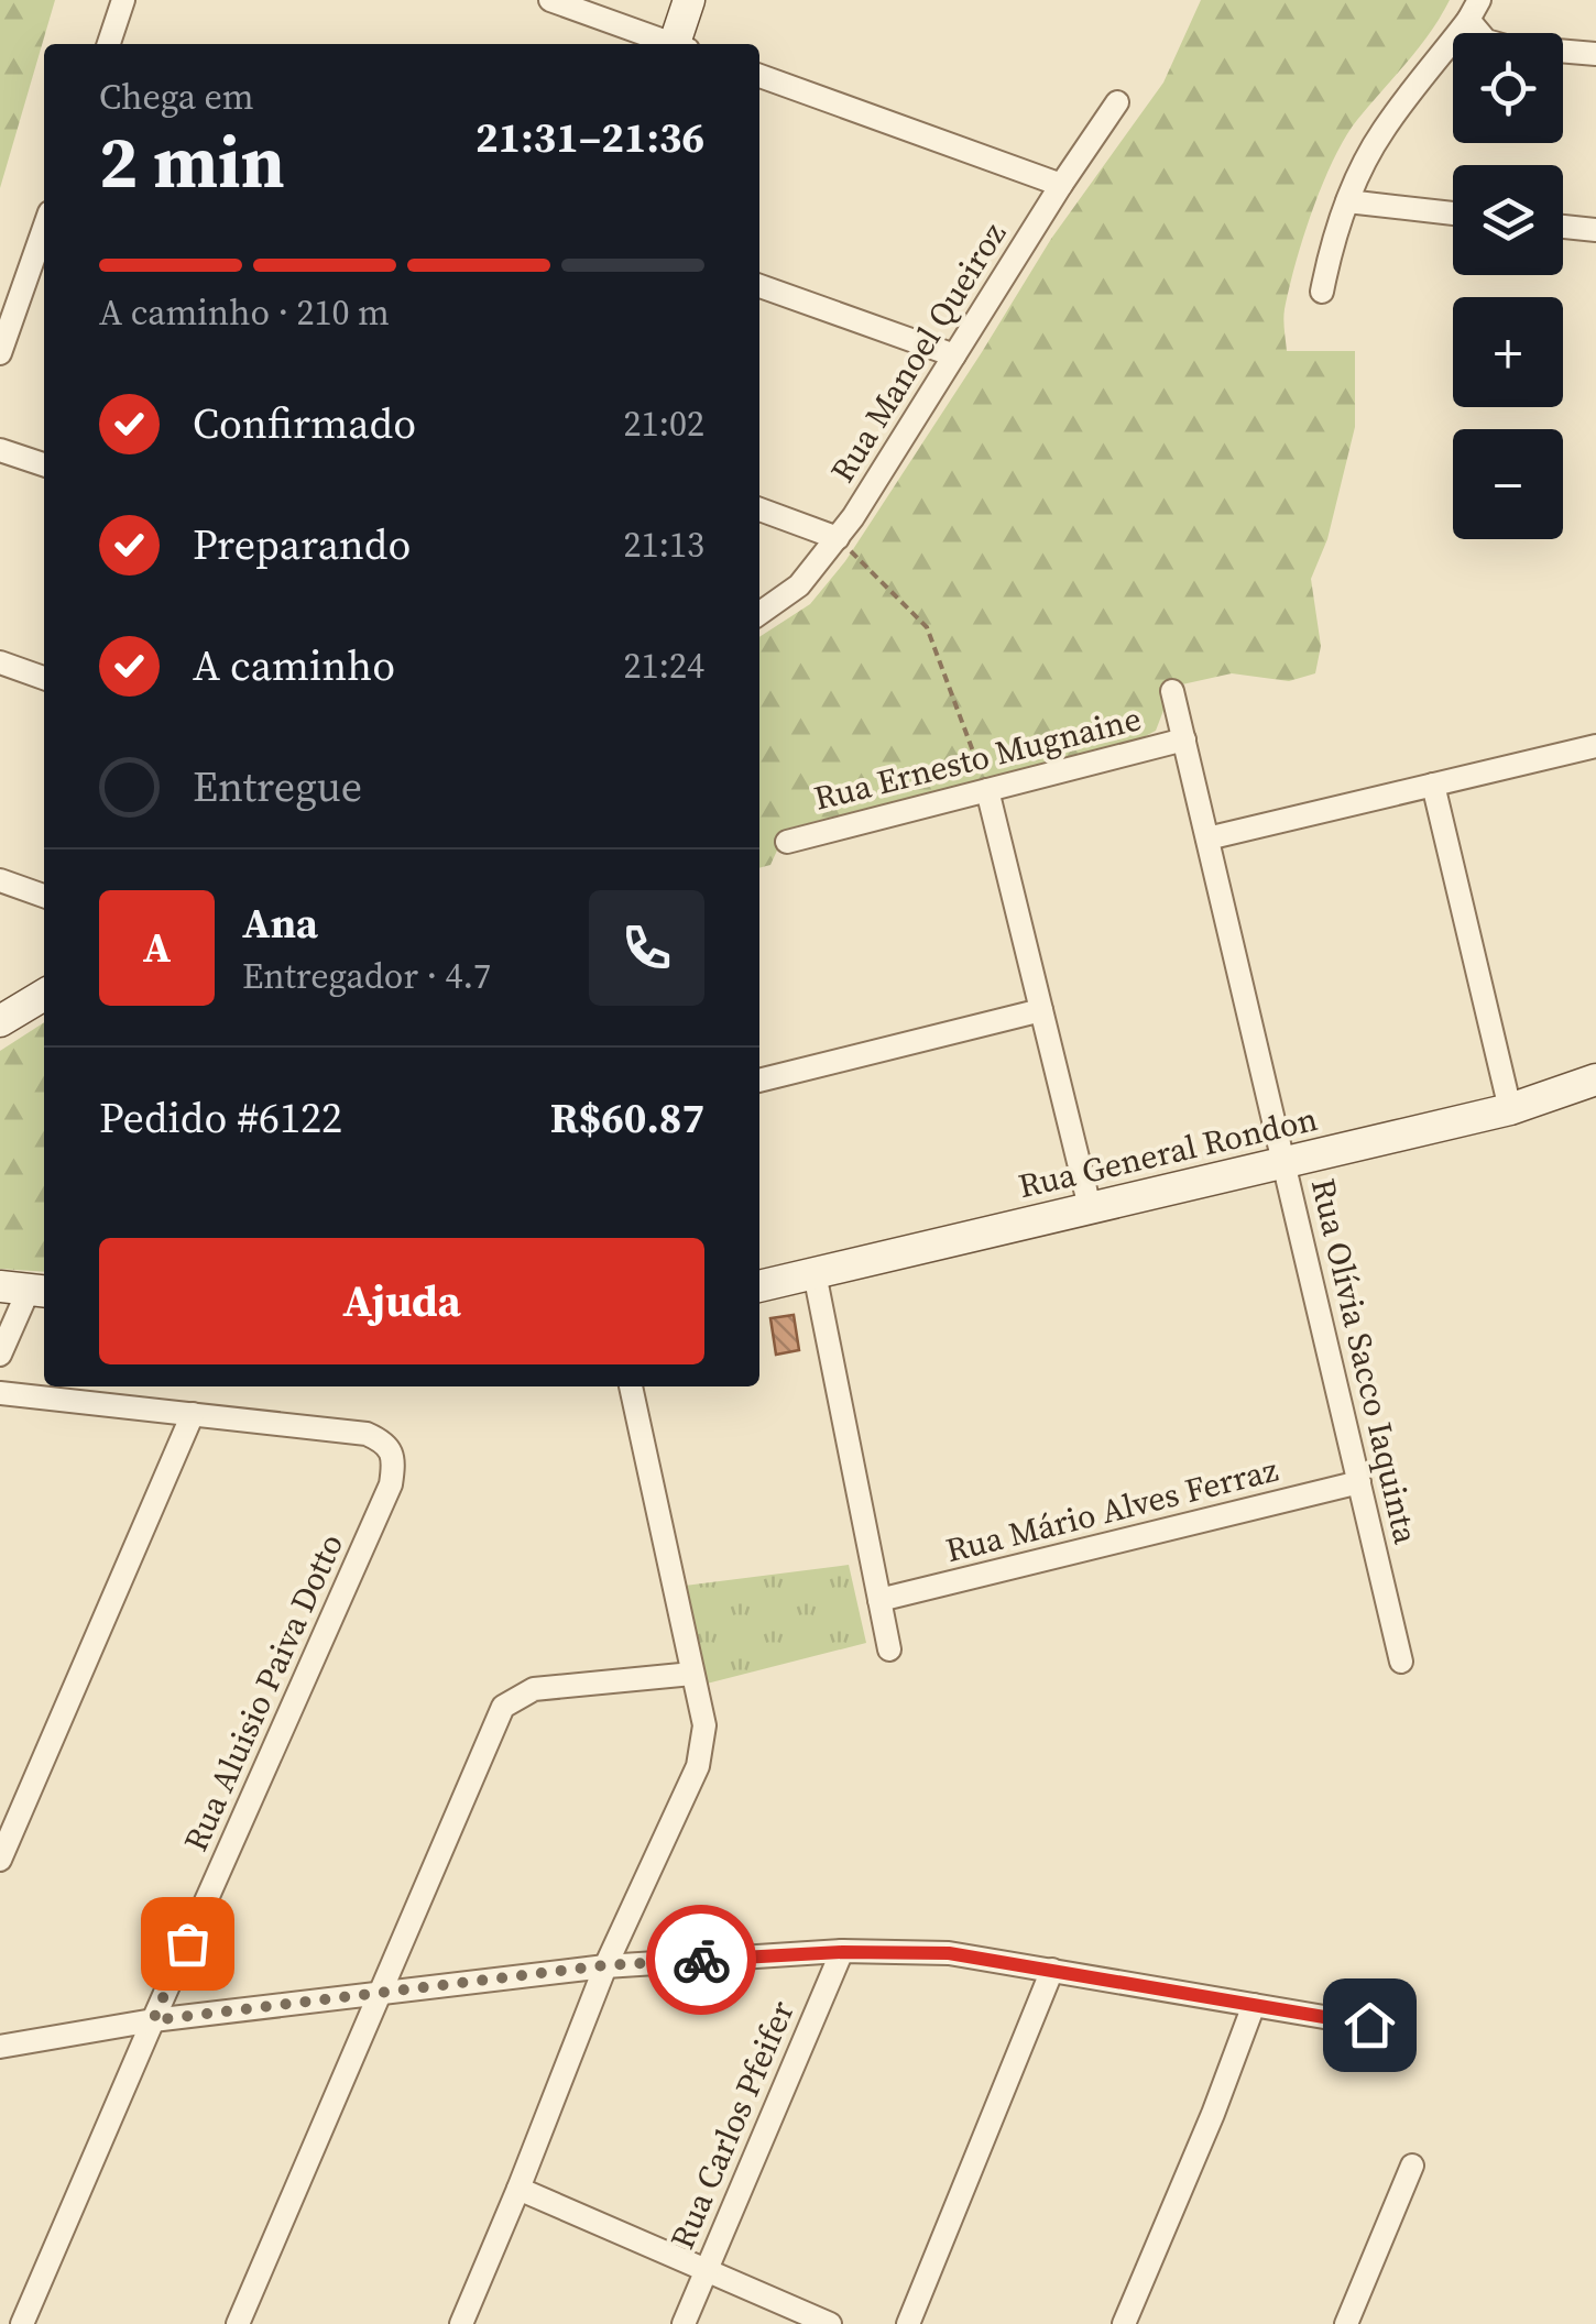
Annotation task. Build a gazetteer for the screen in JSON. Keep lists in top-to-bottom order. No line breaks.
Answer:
{"streets":{"street":["Rua Manoel Queiroz","Rua Ernesto Mugnaine","Rua General Rondon","Rua Olívia Sacco Iaquinta","Rua Mário Alves Ferraz","Rua Aluisio Paiva Dotto","Rua Carlos Pfeifer"]},"crossings":[["Rua Ernesto Mugnaine","Rua Olívia Sacco Iaquinta"],["Rua General Rondon","Rua Olívia Sacco Iaquinta"],["Rua Olívia Sacco Iaquinta","Rua Mário Alves Ferraz"]],"page":{"map_buttons":["+","−"],"heading":["2 min","Chega em","21:31–21:36"],"panel":["Ana","Entregador · 4.7","Pedido #6122","R$60.87"],"bar":"A caminho · 210 m","list":[["Confirmado","21:02"],["Preparando","21:13"],["A caminho","21:24"],"Entregue"],"round":"A","buttons":"Ajuda"}}
